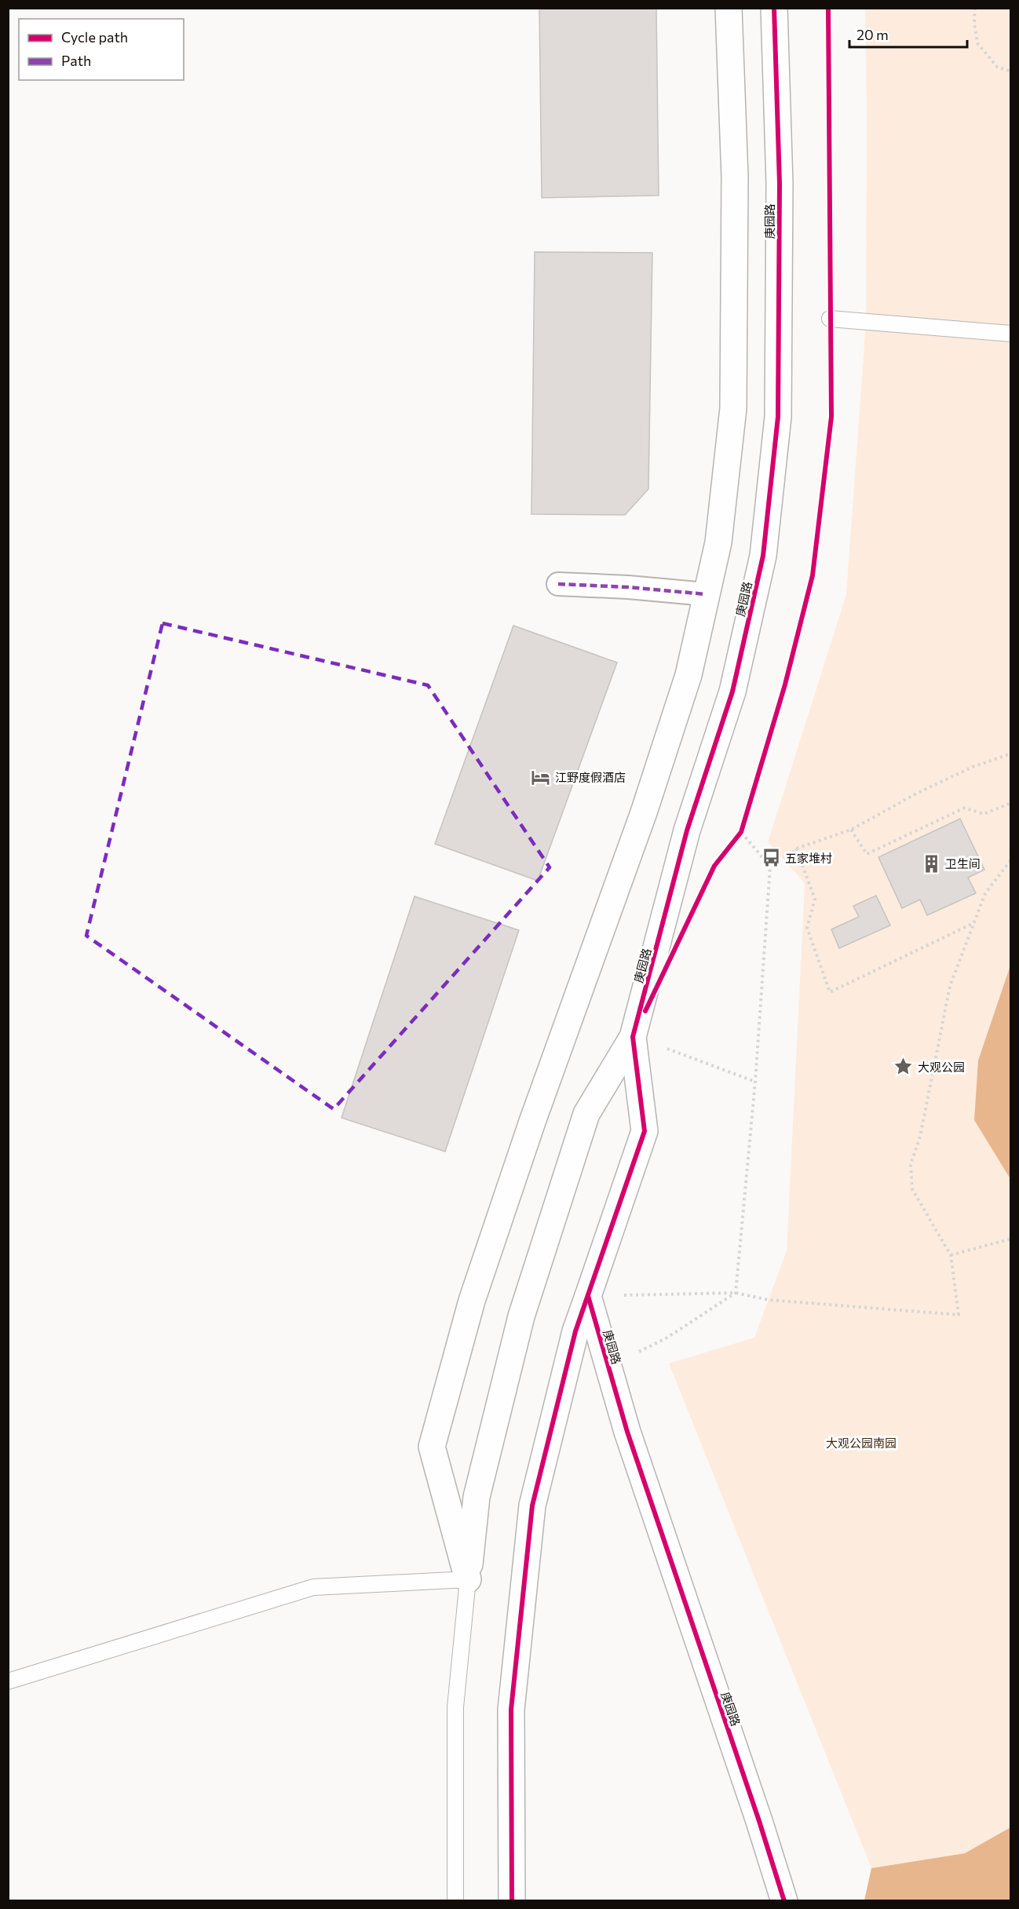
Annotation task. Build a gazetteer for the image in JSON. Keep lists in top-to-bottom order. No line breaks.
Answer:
{"streets":{"street":["庚园路"]},"parks":["大观公园南园"],"places":{"hotel":["江野度假酒店"],"bus stop":["五家堆村"],"building":["卫生间"],"place":["大观公园"]},"legend":["Cycle path","Path"],"scale_bar":"20 m"}
